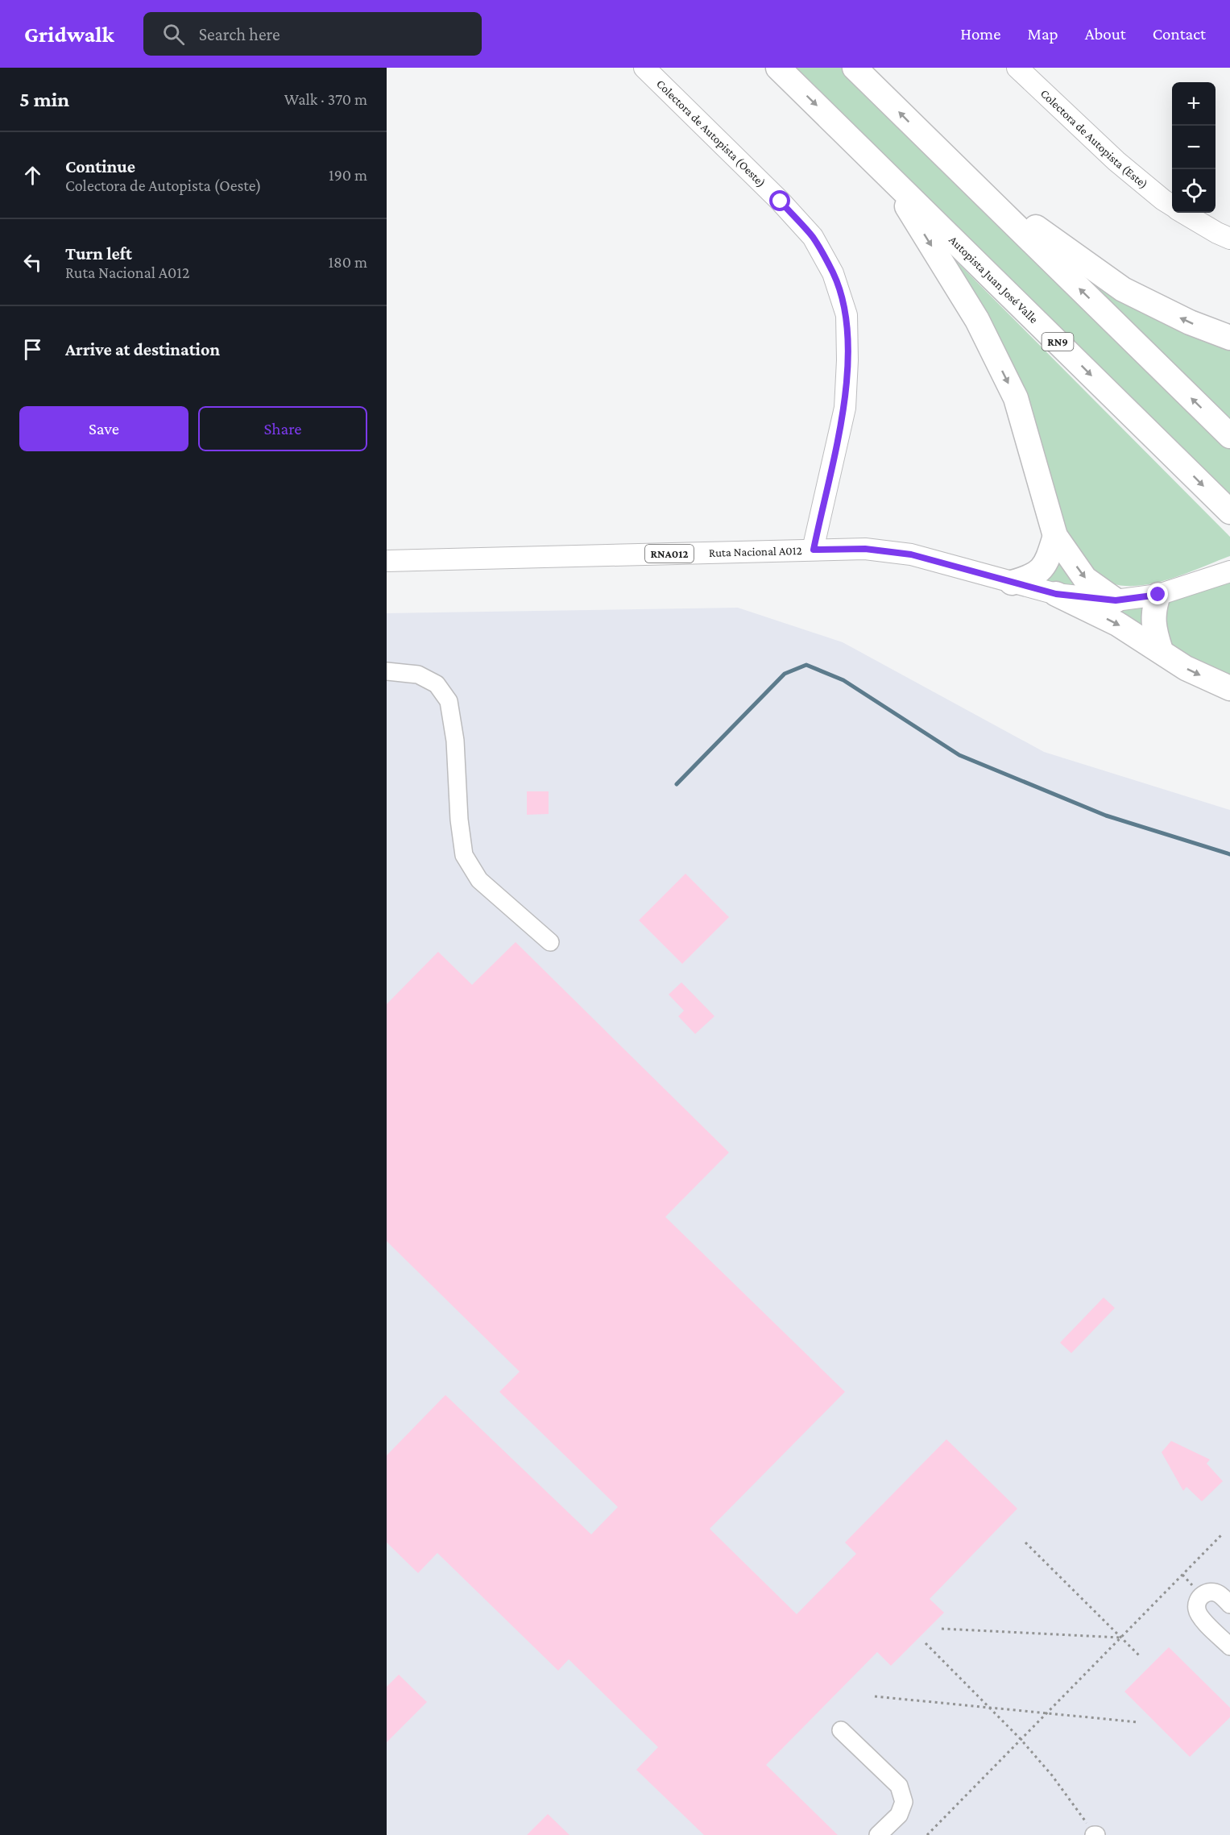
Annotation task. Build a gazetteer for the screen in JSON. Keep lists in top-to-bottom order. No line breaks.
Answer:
{"streets":{"highway":["Autopista Juan José Valle","RN9"],"main road":["Colectora de Autopista (Oeste)","Colectora de Autopista (Este)","Ruta Nacional A012","RNA012"]},"crossings":[["Colectora de Autopista (Oeste)","Ruta Nacional A012"]],"page":{"header":"Gridwalk","search":"Search here","nav":["Home","Map","About","Contact"],"heading":["5 min","Walk · 370 m"],"map_buttons":["+","−"],"list":[["Continue","Colectora de Autopista (Oeste)","190 m"],["Turn left","Ruta Nacional A012","180 m"],"Arrive at destination"],"buttons":["Save","Share"]}}
